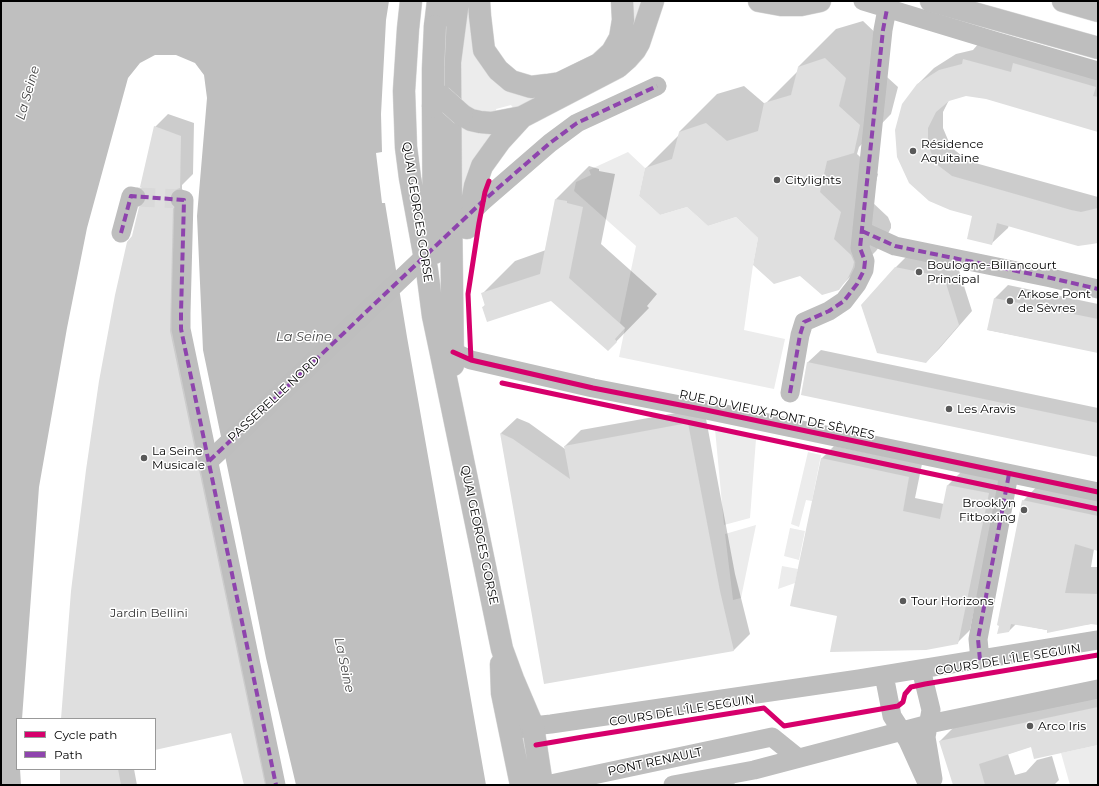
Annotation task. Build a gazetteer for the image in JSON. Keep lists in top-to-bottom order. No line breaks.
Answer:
{"streets":{"main road":["QUAI GEORGES GORSE"],"street":["PASSERELLE NORD","RUE DU VIEUX PONT DE SÈVRES","COURS DE L'ÎLE SEGUIN","PONT RENAULT"]},"crossings":[["QUAI GEORGES GORSE","RUE DU VIEUX PONT DE SÈVRES"],["QUAI GEORGES GORSE","COURS DE L'ÎLE SEGUIN"]],"water":["La Seine"],"parks":["Jardin Bellini"],"places":["Résidence Aquitaine","Citylights","Boulogne-Billancourt Principal","Arkose Pont de Sèvres","Les Aravis","La Seine Musicale","Brooklyn Fitboxing","Tour Horizons","Arco Iris"],"legend":["Cycle path","Path"]}
